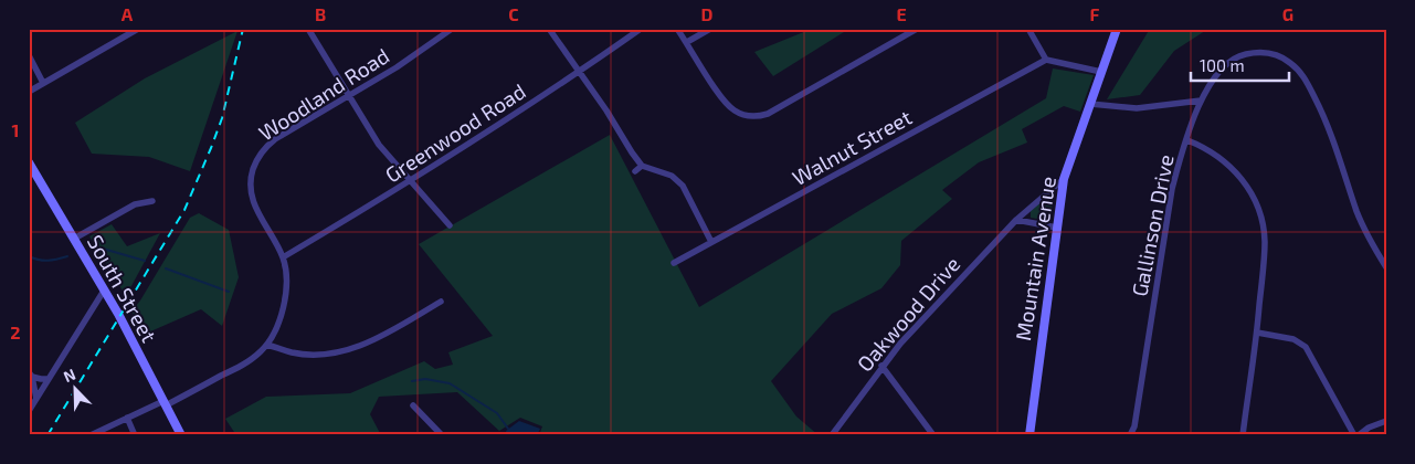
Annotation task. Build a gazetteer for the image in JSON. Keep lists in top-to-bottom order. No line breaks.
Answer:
{"streets":{"main road":["Mountain Avenue","South Street"],"street":["Woodland Road","Greenwood Road","Walnut Street","Gallinson Drive","Oakwood Drive"]},"crossings":[["Woodland Road","Greenwood Road"],["Woodland Road","South Street"],["Mountain Avenue","Oakwood Drive"]],"scale_bar":"100 m","north":"top left","grid":{"columns":["A","B","C","D","E","F","G"],"rows":["1","2"]}}
